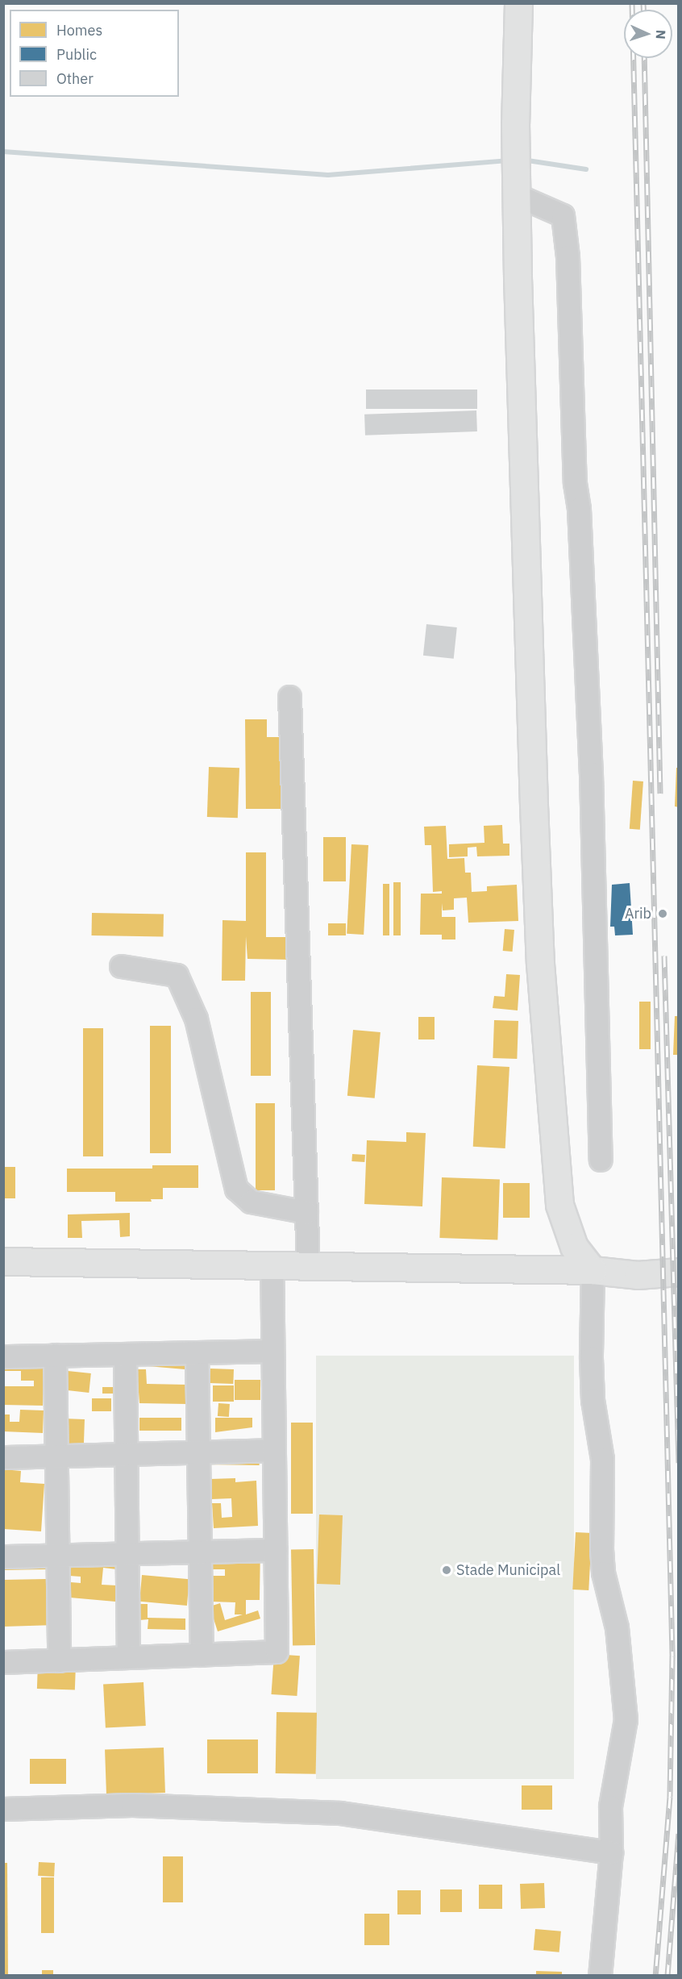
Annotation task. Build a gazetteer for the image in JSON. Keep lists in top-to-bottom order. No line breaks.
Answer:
{"places":["Arib","Stade Municipal"],"legend":["Homes","Public","Other"],"north":"right"}
